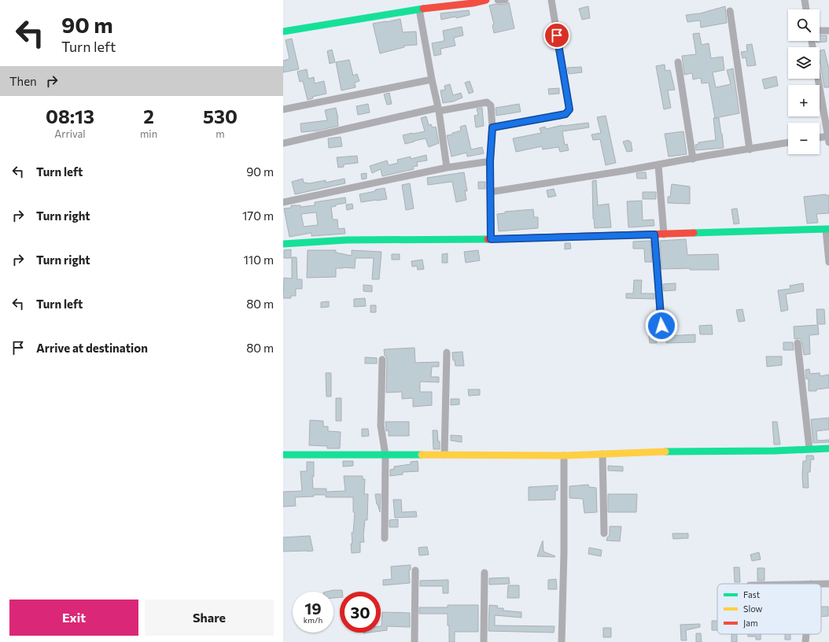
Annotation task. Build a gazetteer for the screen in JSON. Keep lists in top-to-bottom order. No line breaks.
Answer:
{"legend":["Fast","Slow","Jam"],"page":{"turn":["90 m","Turn left"],"map_buttons":["+","−"],"then":"Then","eta":["08:13","Arrival","2","min","530","m"],"list":[{"name":"Turn left","value":"90 m"},{"name":"Turn right","value":"170 m"},{"name":"Turn right","value":"110 m"},{"name":"Turn left","value":"80 m"},{"name":"Arrive at destination","value":"80 m"}],"speed":"19 km/h","limit":"30","buttons":["Exit","Share"]}}
